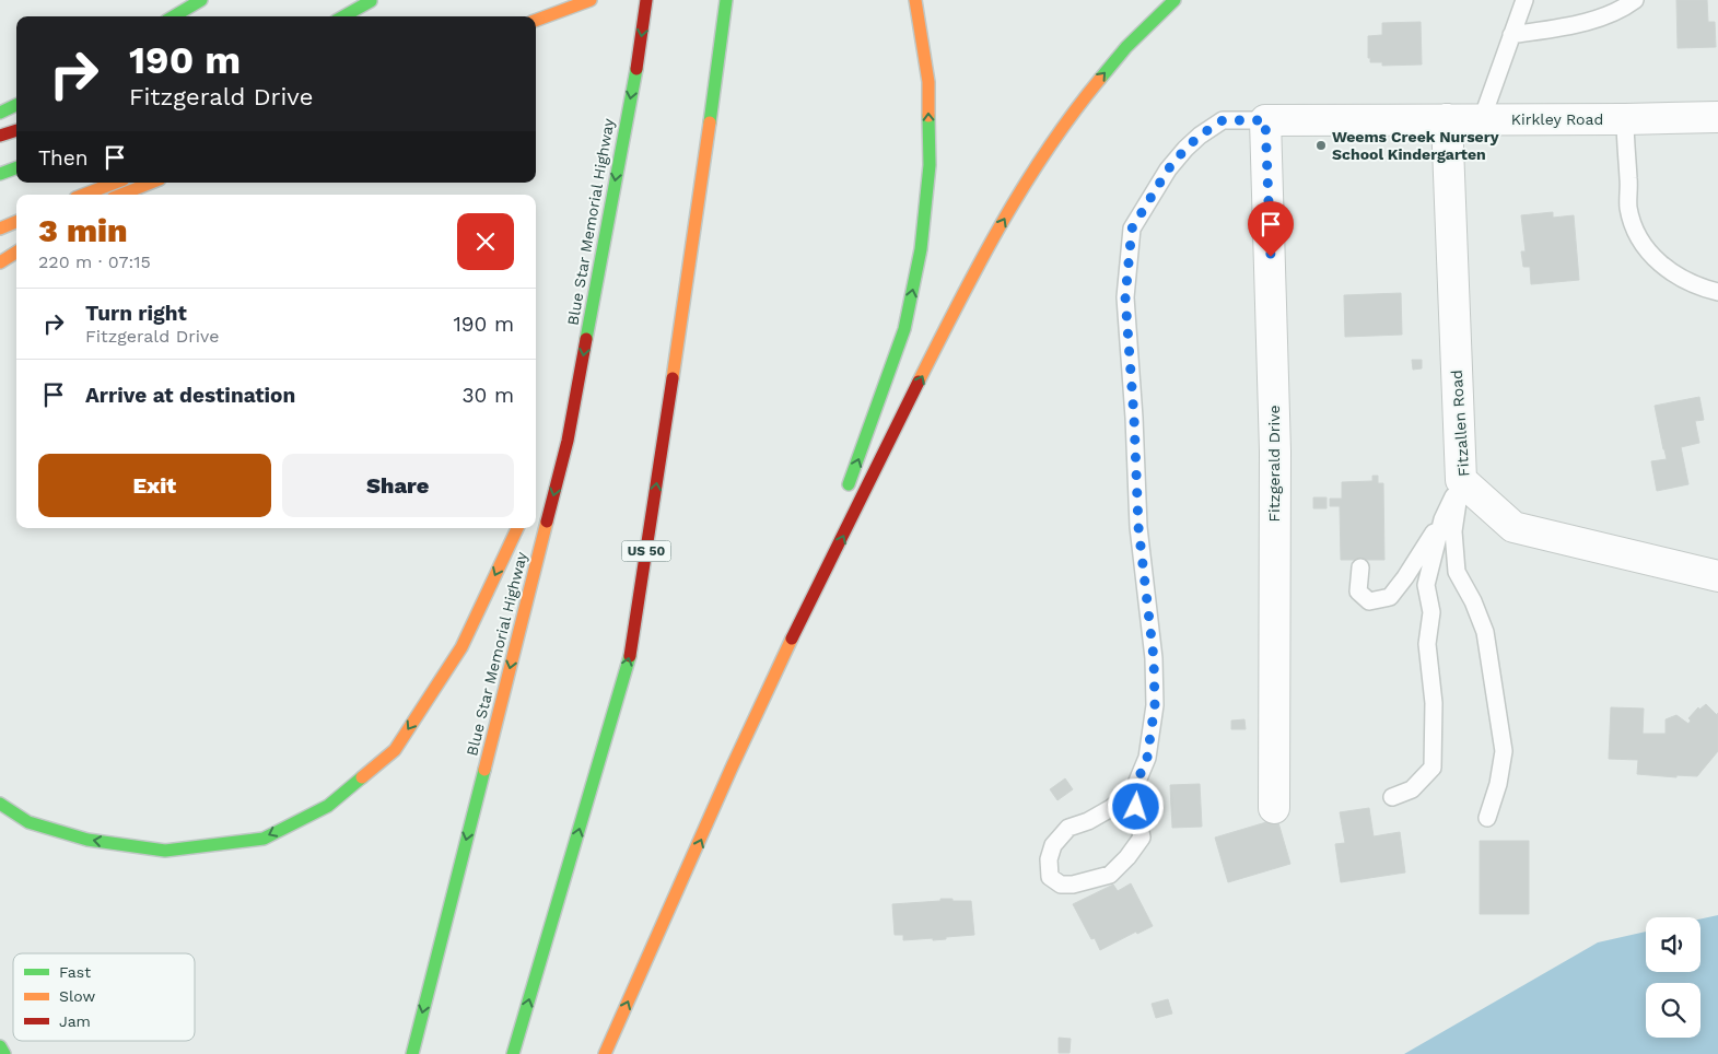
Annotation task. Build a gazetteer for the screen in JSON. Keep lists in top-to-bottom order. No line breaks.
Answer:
{"streets":{"main road":["Blue Star Memorial Highway","US 50"],"street":["Kirkley Road","Fitzallen Road","Fitzgerald Drive"]},"crossings":[["Kirkley Road","Fitzallen Road"],["Kirkley Road","Fitzgerald Drive"]],"places":["Weems Creek Nursery School Kindergarten"],"legend":["Fast","Slow","Jam"],"page":{"turn":["190 m","Fitzgerald Drive"],"then":"Then","heading":["3 min","220 m · 07:15"],"list":[{"name":"Turn right","note":"Fitzgerald Drive","value":"190 m"},{"name":"Arrive at destination","value":"30 m"}],"buttons":["Exit","Share"]}}
